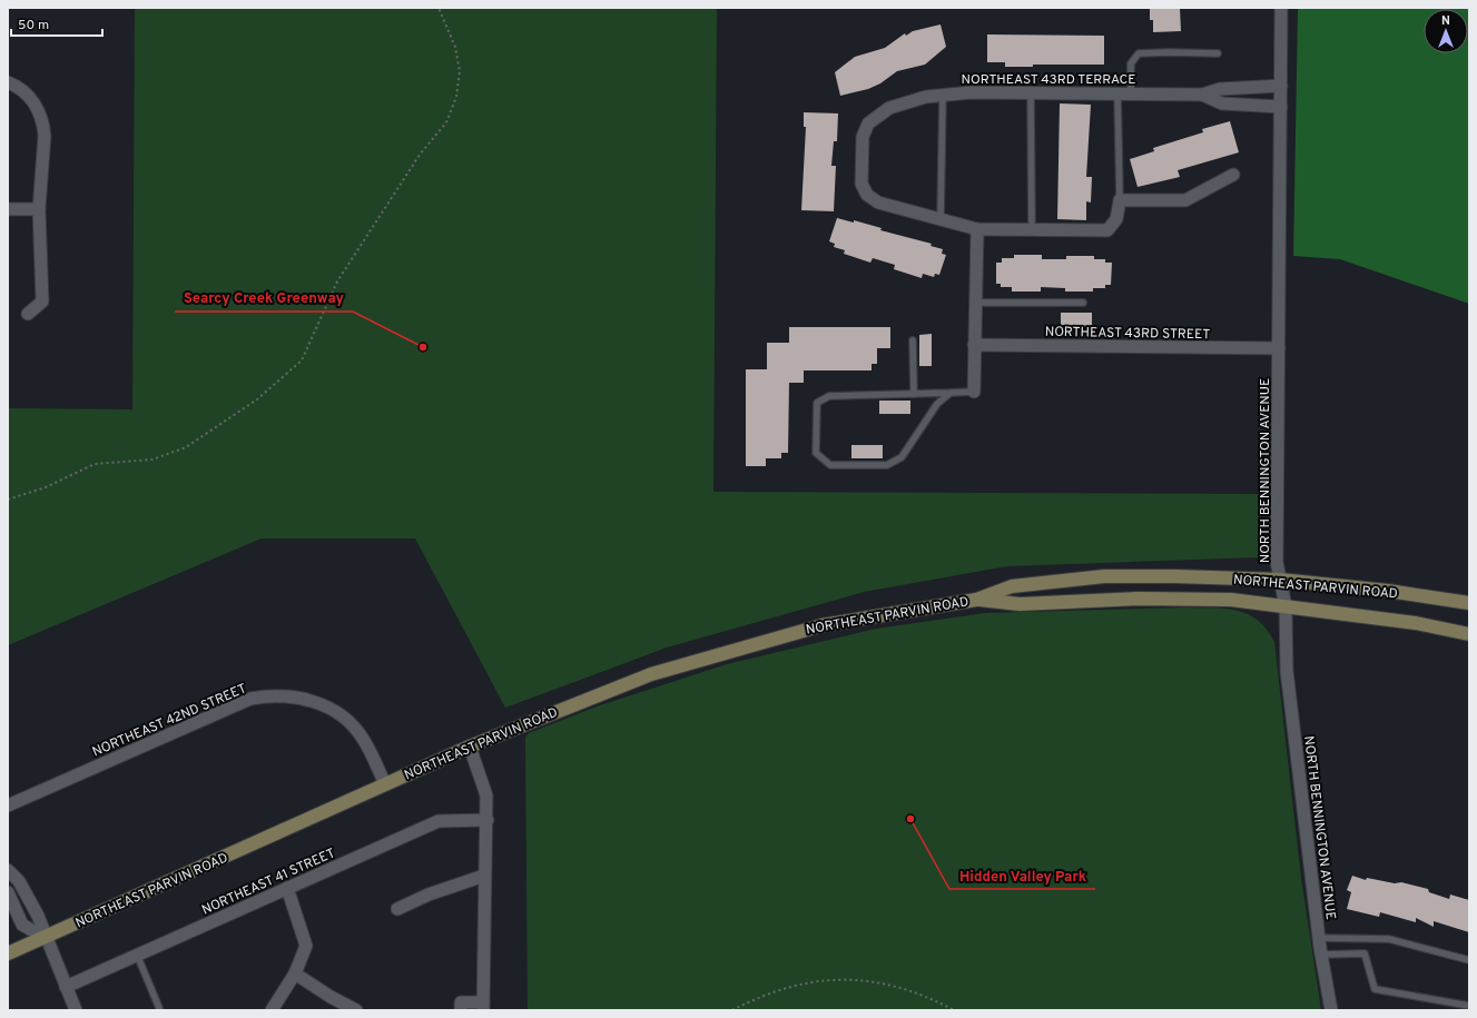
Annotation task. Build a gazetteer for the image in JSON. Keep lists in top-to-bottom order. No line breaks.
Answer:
{"streets":{"main road":["NORTHEAST PARVIN ROAD"],"street":["NORTHEAST 43RD TERRACE","NORTHEAST 43RD STREET","NORTH BENNINGTON AVENUE","NORTHEAST 42ND STREET","NORTHEAST 41 STREET"]},"crossings":[["NORTHEAST 43RD TERRACE","NORTH BENNINGTON AVENUE"],["NORTHEAST 43RD STREET","NORTH BENNINGTON AVENUE"],["NORTH BENNINGTON AVENUE","NORTHEAST PARVIN ROAD"],["NORTHEAST PARVIN ROAD","NORTHEAST 42ND STREET"]],"places":["Searcy Creek Greenway","Hidden Valley Park"],"scale_bar":"50 m","north":"top"}
